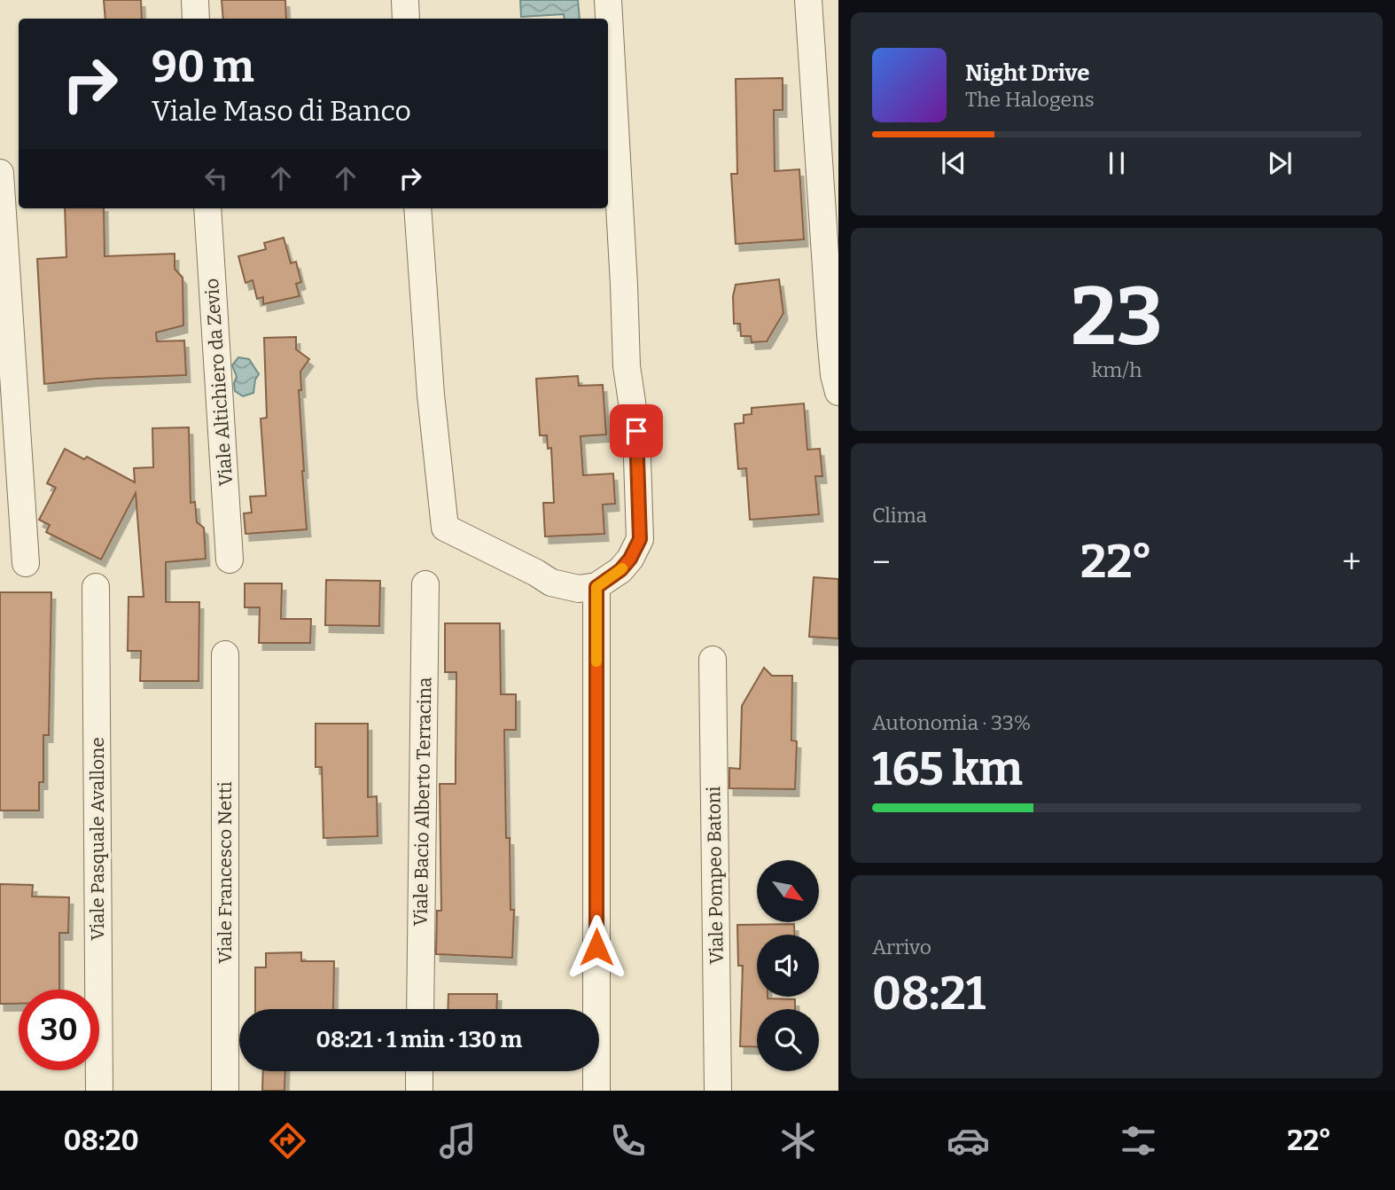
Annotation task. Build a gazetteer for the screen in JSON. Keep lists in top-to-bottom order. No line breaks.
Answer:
{"streets":{"street":["Viale Altichiero da Zevio","Viale Bacio Alberto Terracina","Viale Pasquale Avallone","Viale Francesco Netti","Viale Pompeo Batoni"]},"north":"bottom right","page":{"turn":["90 m","Viale Maso di Banco"],"song":["Night Drive","The Halogens"],"tile":[["23","km/h"],"Clima",["Autonomia · 33%","165 km"],["Arrivo","08:21"]],"heat":["−","22°","+"],"limit":"30","trip":"08:21 · 1 min · 130 m","tabs":["08:20","22°"]}}
